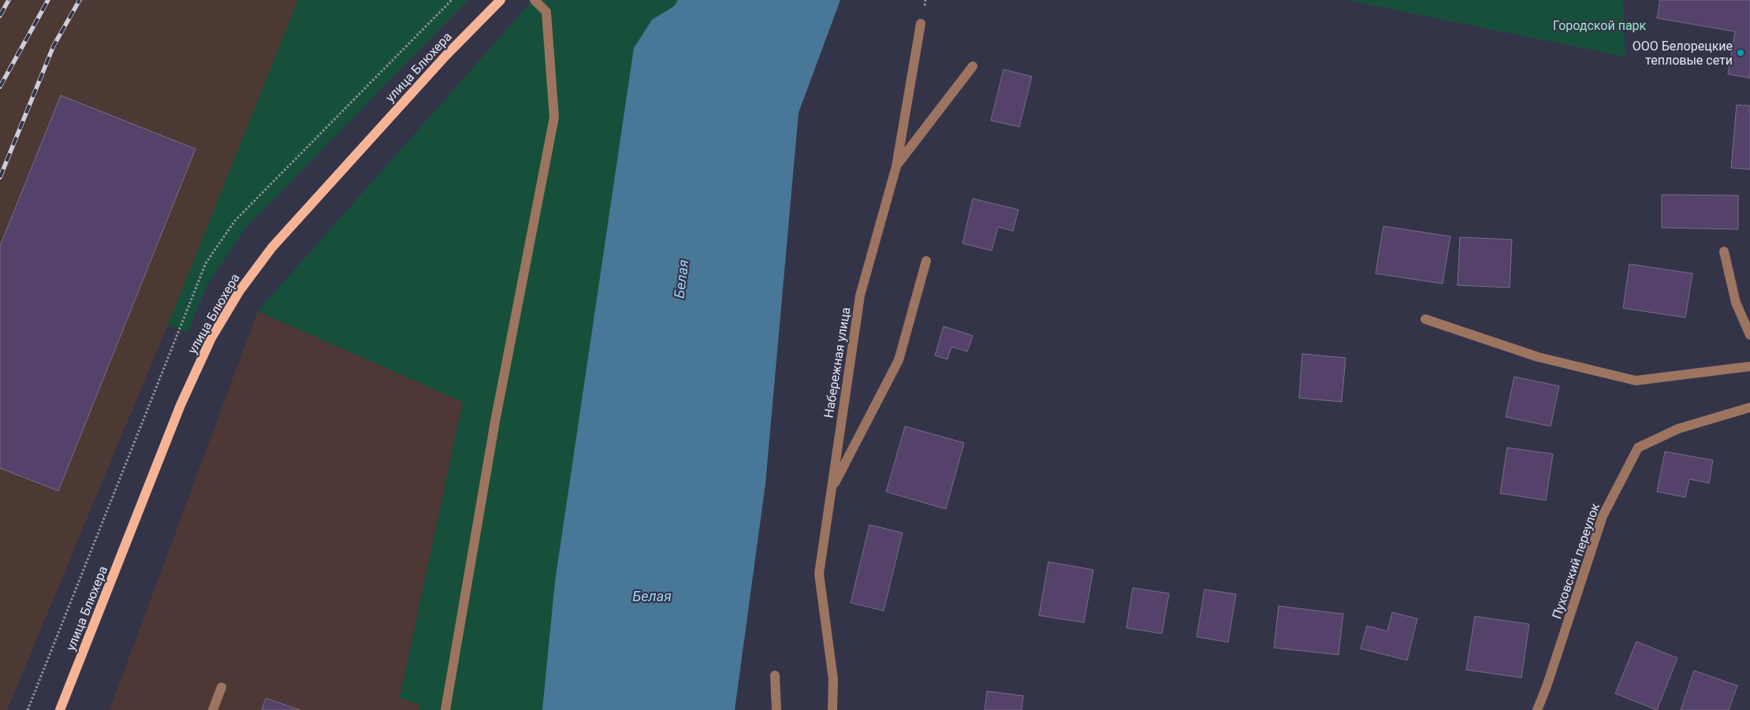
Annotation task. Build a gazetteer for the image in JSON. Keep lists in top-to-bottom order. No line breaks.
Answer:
{"streets":{"main road":["улица Блюхера"],"street":["Набережная улица","Пуховский переулок"]},"water":["Белая"],"parks":["Городской парк"],"places":["ООО Белорецкие тепловые сети"]}
